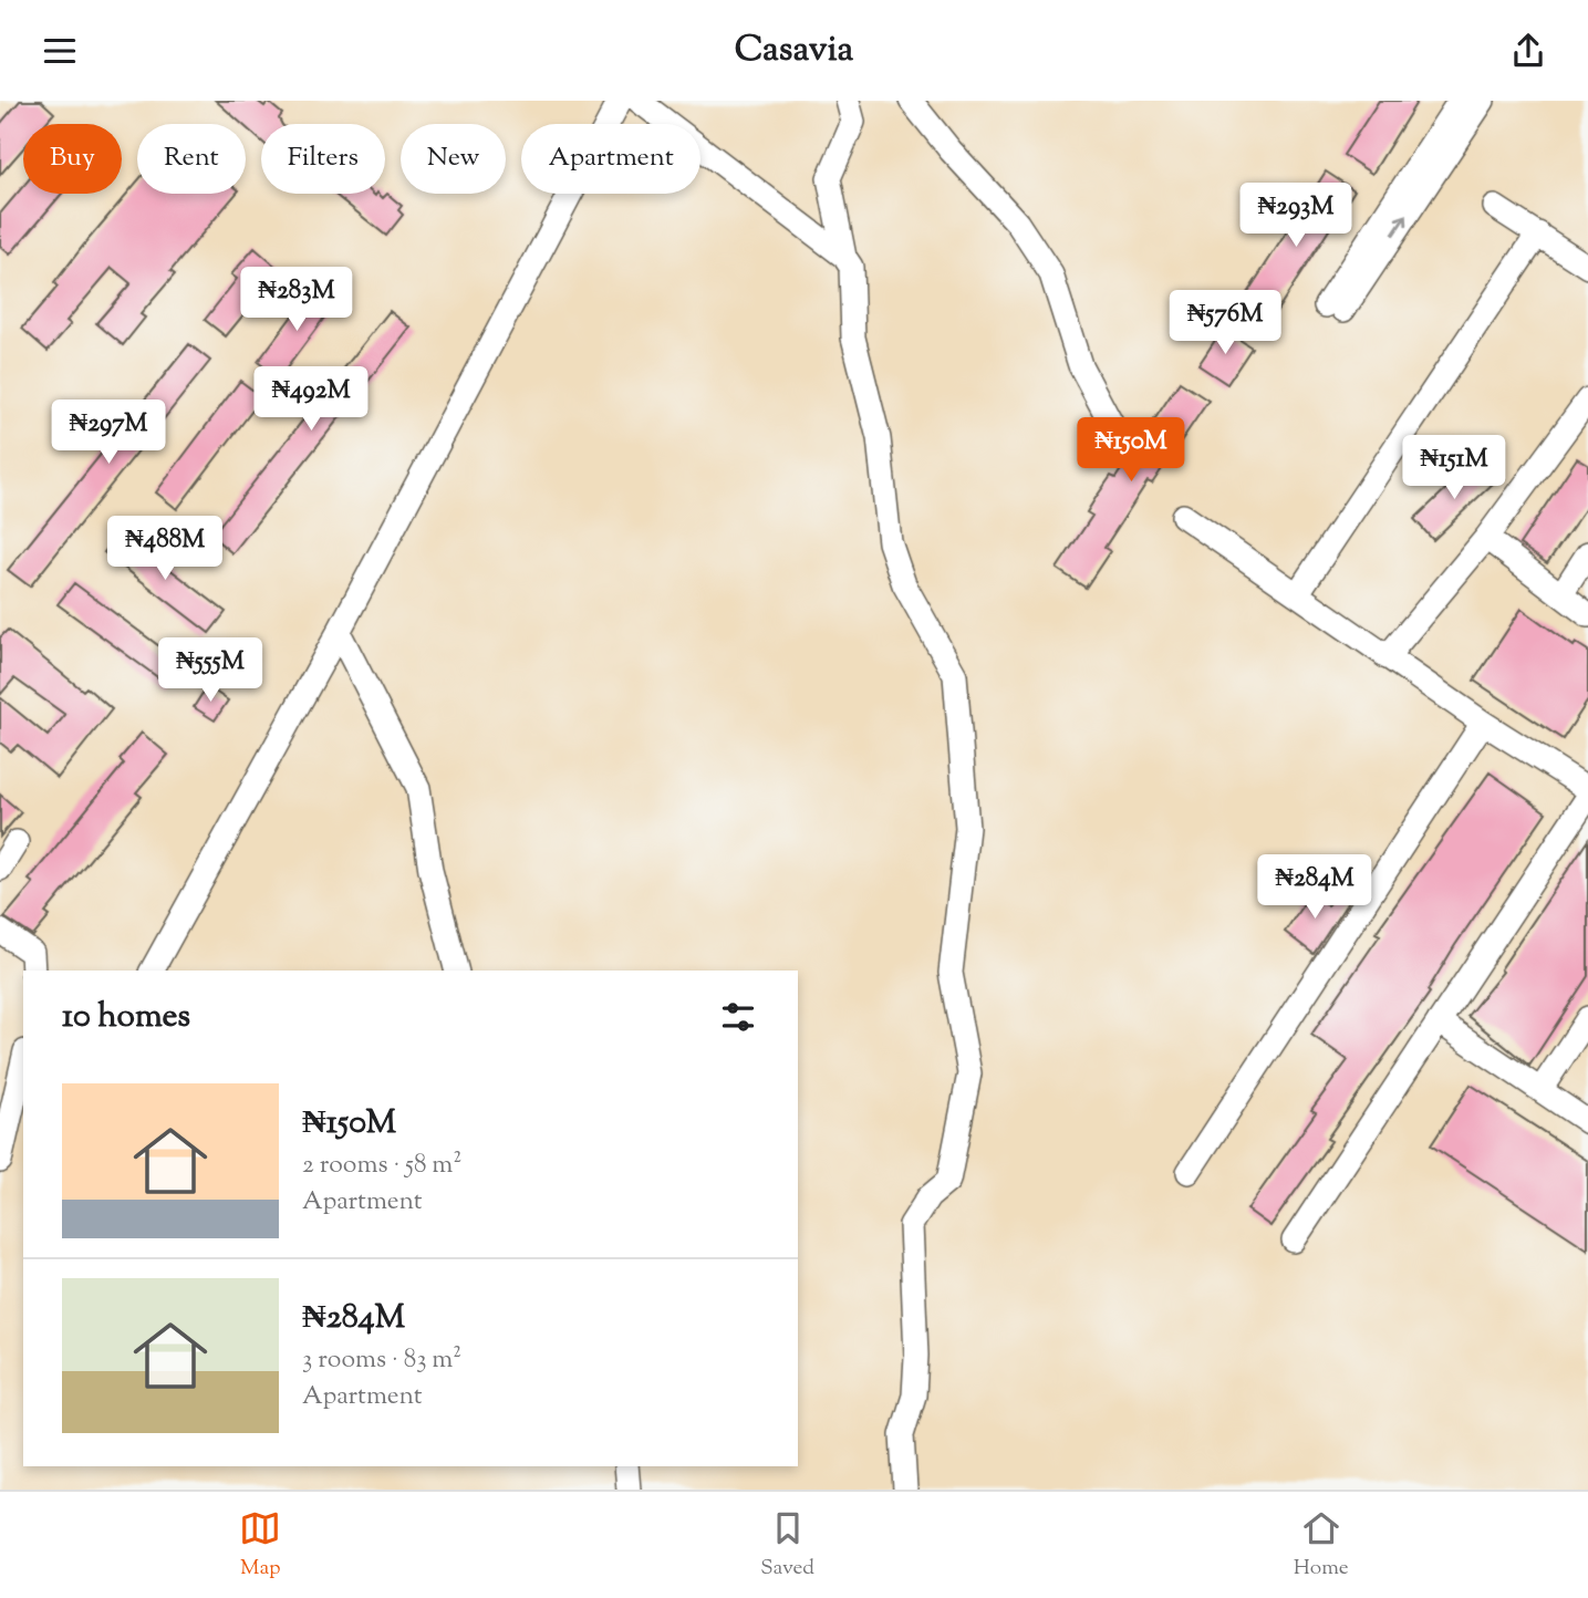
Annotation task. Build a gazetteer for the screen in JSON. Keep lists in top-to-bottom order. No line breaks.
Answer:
{"page":{"header":"Casavia","chip":["Buy","Rent","Filters","New","Apartment"],"price":["₦293M","₦283M","₦576M","₦492M","₦297M","₦150M","₦151M","₦488M","₦555M","₦284M"],"heading":"10 homes","list":[{"name":"₦150M","note":"2 rooms · 58 m² · Apartment"},{"name":"₦284M","note":"3 rooms · 83 m² · Apartment"}],"tabs":["Map","Saved","Home"]}}
